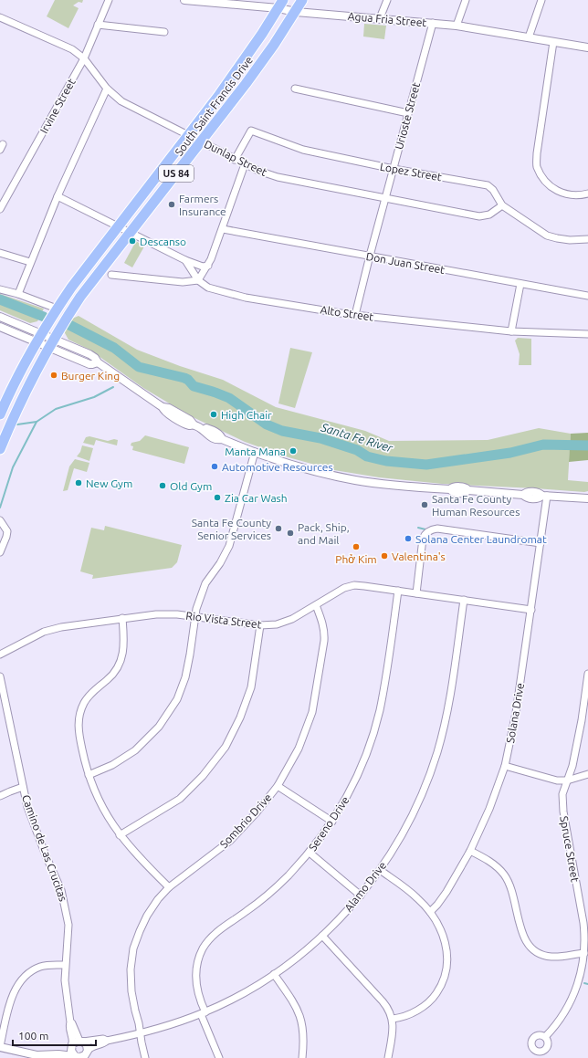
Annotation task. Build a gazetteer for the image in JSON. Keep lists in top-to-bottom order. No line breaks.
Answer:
{"streets":{"highway":["South Saint Francis Drive","US 84"],"street":["Agua Fria Street","Irvine Street","Urioste Street","Dunlap Street","Lopez Street","Don Juan Street","Alto Street","Rio Vista Street","Solana Drive","Sombrio Drive","Sereno Drive","Camino de Las Crucitas","Spruce Street","Alamo Drive"]},"crossings":[["Agua Fria Street","South Saint Francis Drive"],["Agua Fria Street","Urioste Street"],["Irvine Street","Dunlap Street"],["South Saint Francis Drive","Dunlap Street"],["South Saint Francis Drive","US 84"],["Urioste Street","Dunlap Street"],["Urioste Street","Lopez Street"],["Urioste Street","Don Juan Street"],["Urioste Street","Alto Street"],["Dunlap Street","Lopez Street"],["Rio Vista Street","Solana Drive"],["Rio Vista Street","Sombrio Drive"],["Rio Vista Street","Sereno Drive"],["Rio Vista Street","Alamo Drive"],["Sombrio Drive","Alamo Drive"],["Sereno Drive","Alamo Drive"],["Camino de Las Crucitas","Alamo Drive"]],"water":["Santa Fe River"],"places":["Farmers Insurance","Descanso","Burger King","High Chair","Manta Mana","Automotive Resources","New Gym","Old Gym","Zia Car Wash","Santa Fe County Human Resources","Santa Fe County Senior Services","Pack, Ship, and Mail","Solana Center Laundromat","Phở Kim","Valentina's"],"scale_bar":"100 m"}
